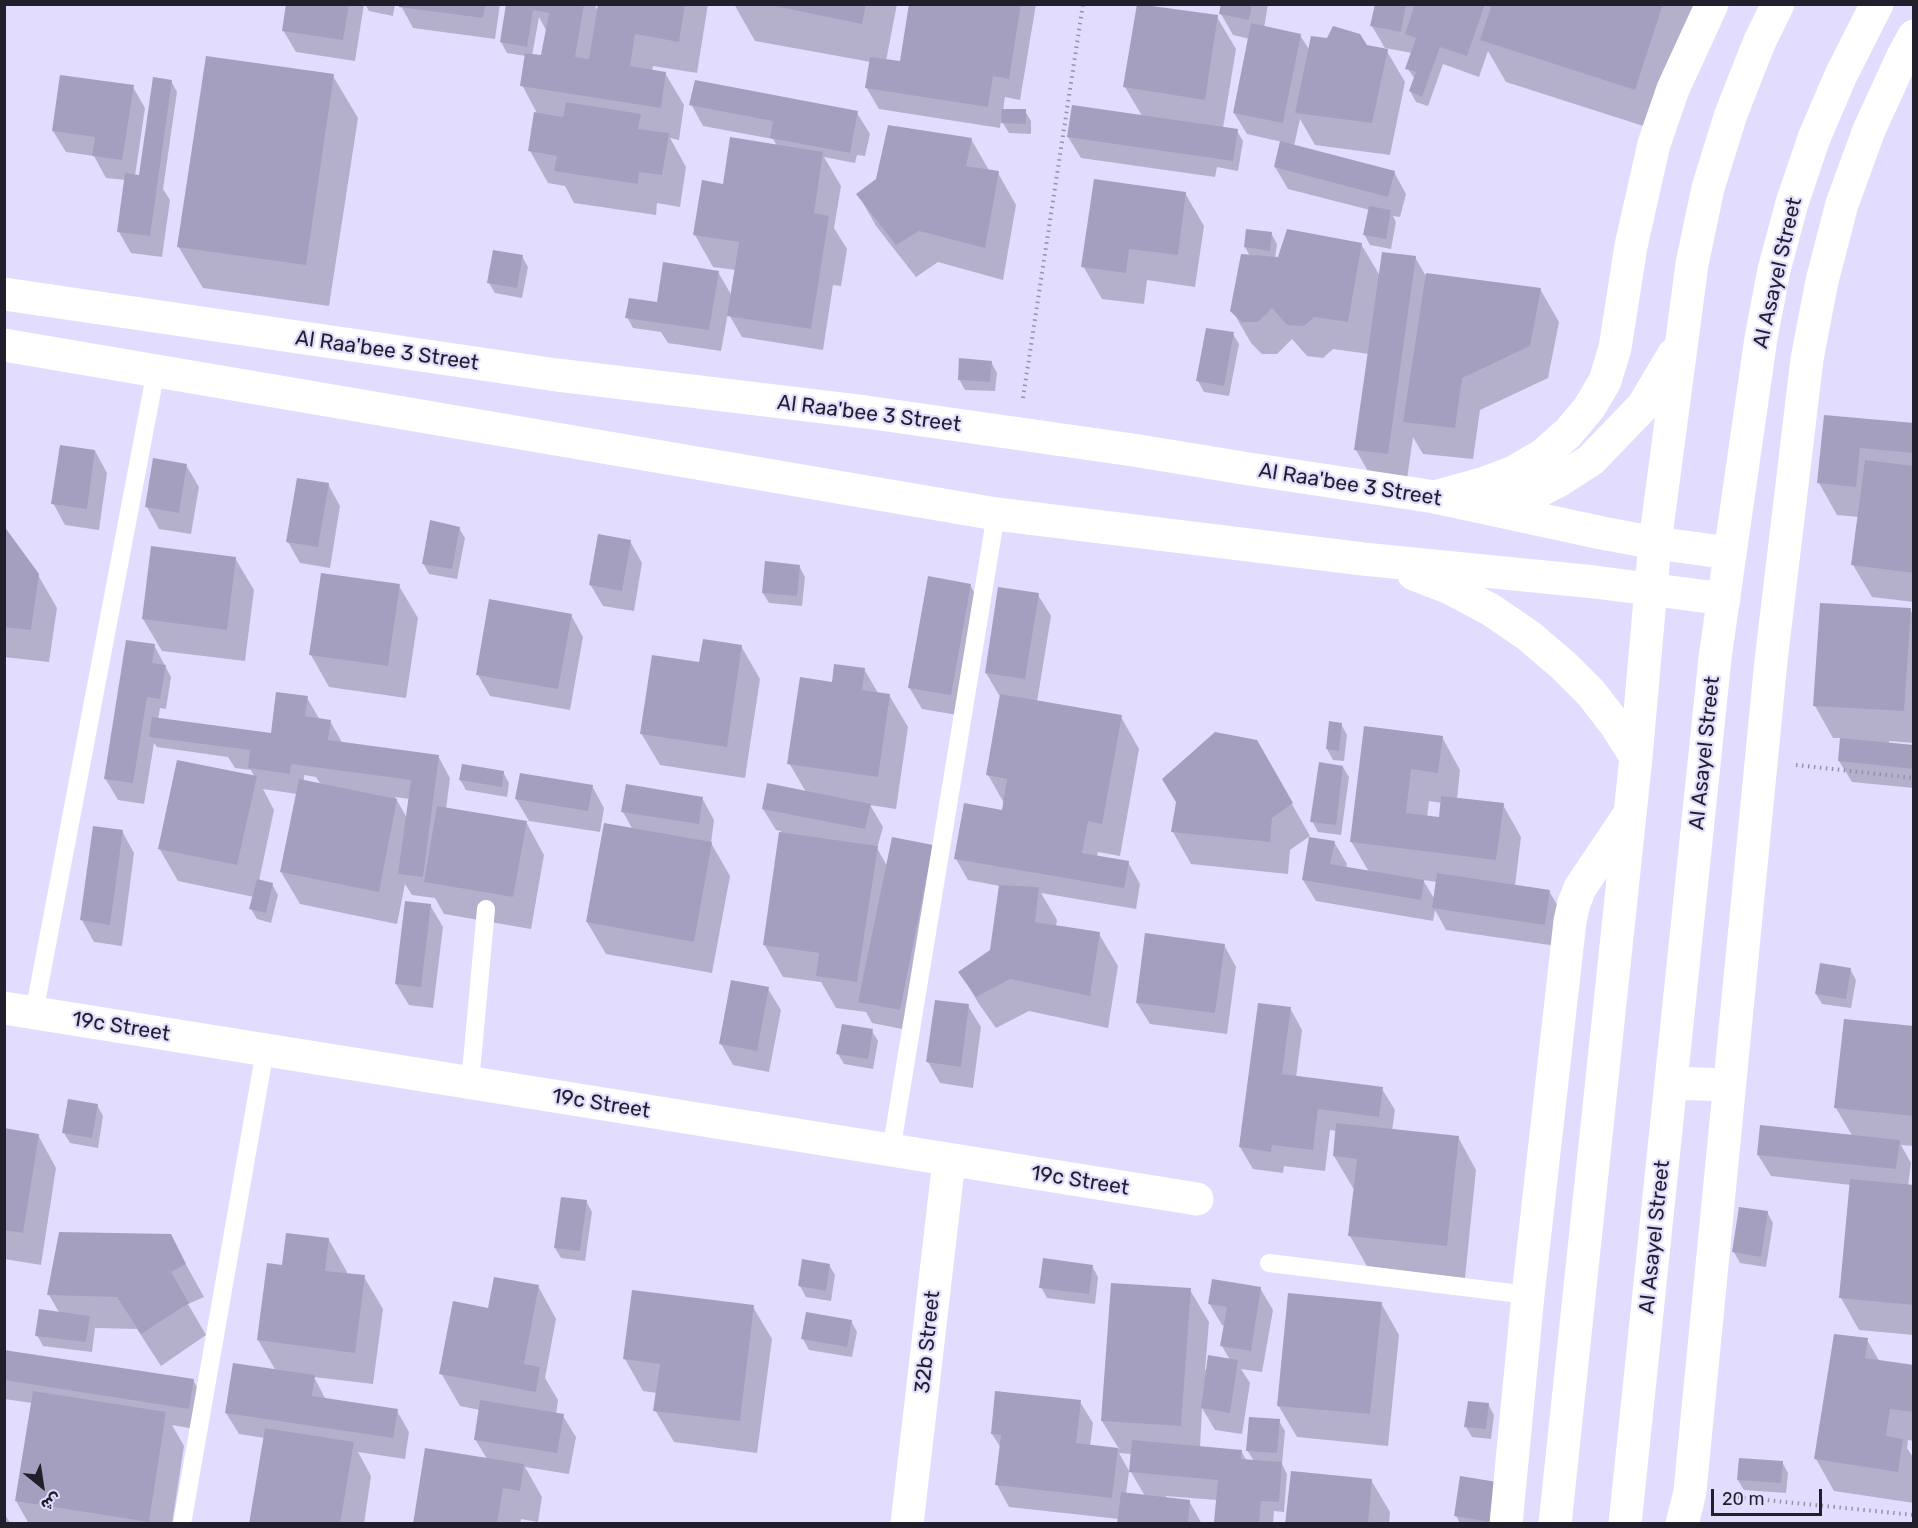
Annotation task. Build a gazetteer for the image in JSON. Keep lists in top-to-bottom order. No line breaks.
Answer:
{"streets":{"street":["Al Asayel Street","Al Raa'bee 3 Street","19c Street","32b Street"]},"crossings":[["Al Asayel Street","Al Raa'bee 3 Street"],["19c Street","32b Street"]],"scale_bar":"20 m","north":"bottom right"}
